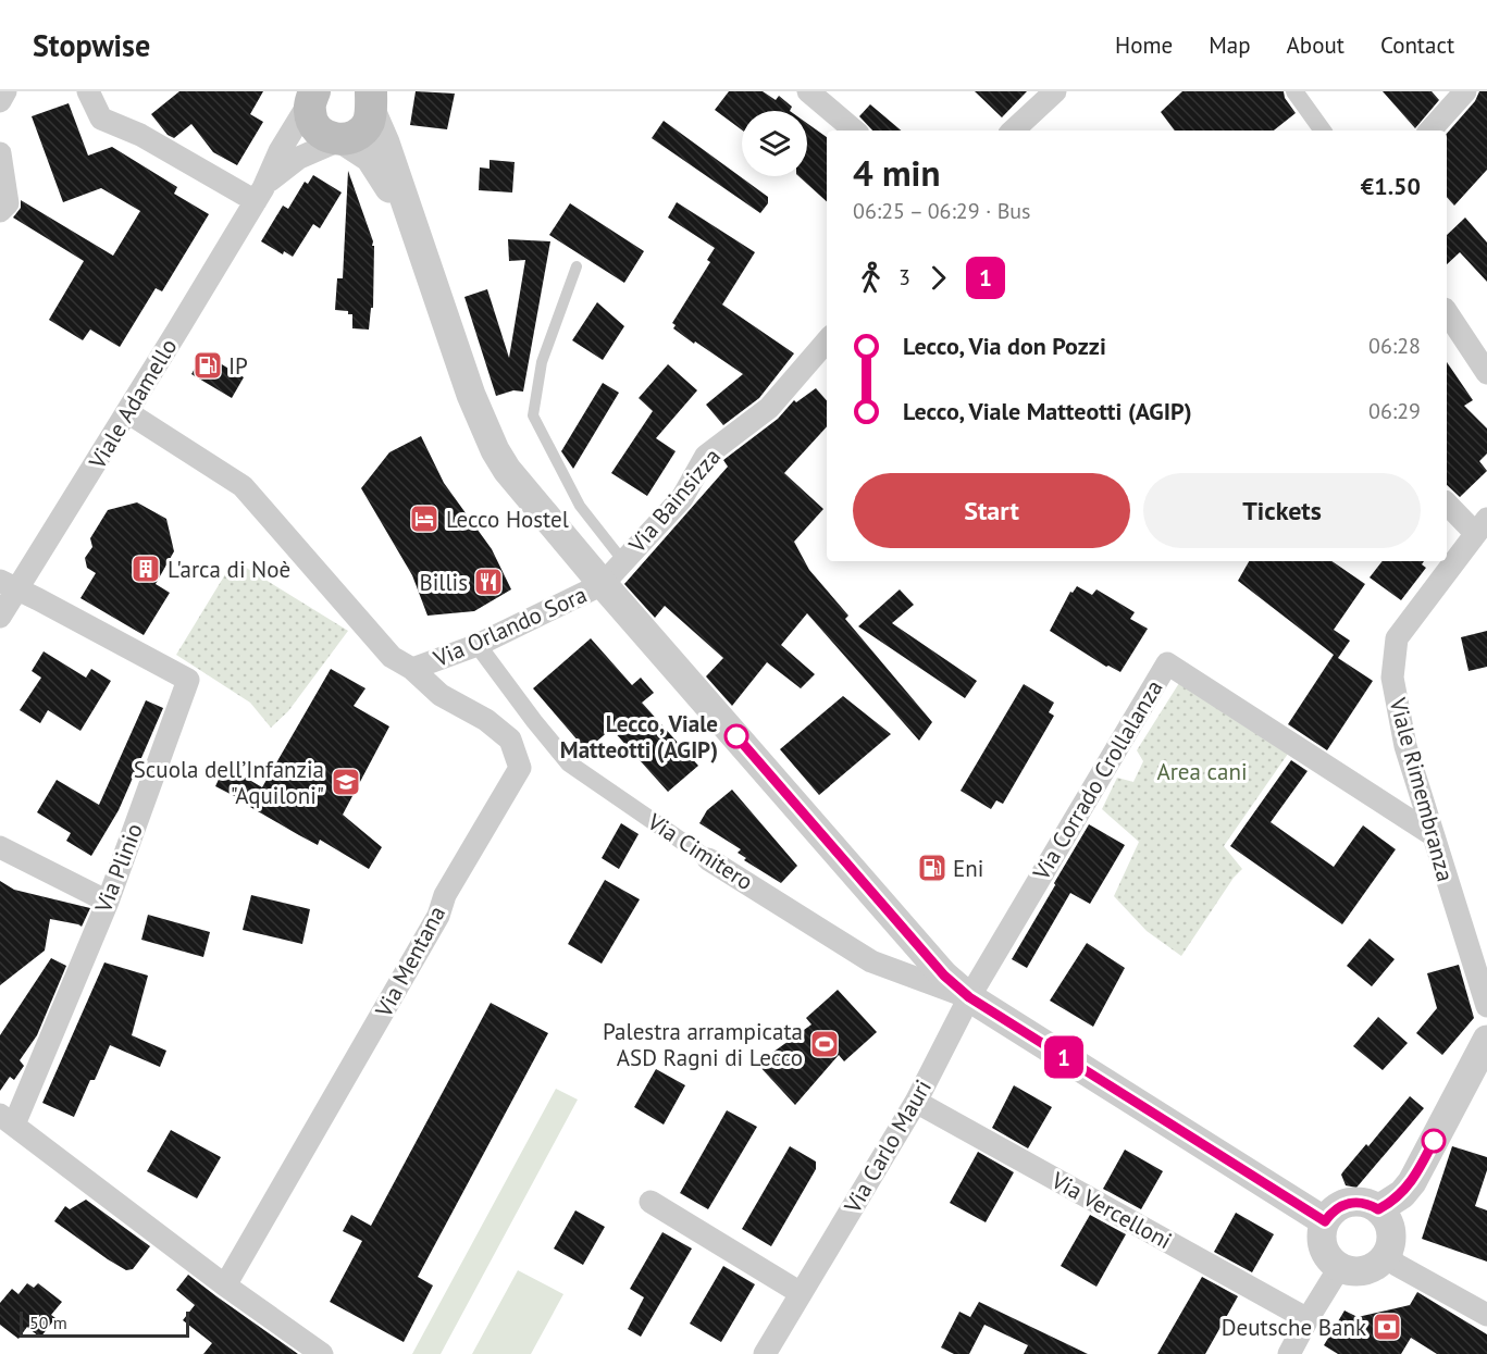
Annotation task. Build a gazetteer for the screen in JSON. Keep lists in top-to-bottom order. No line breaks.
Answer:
{"streets":{"street":["Viale Adamello","Via Bainsizza","Via Orlando Sora","Via Corrado Crollalanza","Viale Rimembranza","Via Cimitero","Via Plinio","Via Mentana","Via Carlo Mauri","Via Vercelloni"]},"crossings":[["Viale Adamello","Via Orlando Sora"],["Viale Adamello","Via Plinio"],["Via Bainsizza","Via Orlando Sora"],["Via Orlando Sora","Via Cimitero"],["Via Orlando Sora","Via Mentana"],["Via Corrado Crollalanza","Viale Rimembranza"],["Via Corrado Crollalanza","Via Cimitero"],["Via Corrado Crollalanza","Via Carlo Mauri"],["Via Cimitero","Via Carlo Mauri"],["Via Carlo Mauri","Via Vercelloni"]],"parks":["Area cani"],"places":{"fuel station":["IP","Eni"],"hotel":["Lecco Hostel"],"building":["L'arca di Noè"],"restaurant":["Billis"],"other":["Lecco, Viale Matteotti (AGIP)"],"school or university":["Scuola dell’Infanzia \"Aquiloni\""],"sports":["Palestra arrampicata ASD Ragni di Lecco"],"bank":["Deutsche Bank"]},"lines":["bus line 1"],"scale_bar":"50 m","page":{"header":"Stopwise","nav":["Home","Map","About","Contact"],"on_map":"1","heading":["4 min","06:25 – 06:29 · Bus","€1.50"],"legs":["3","1"],"list":[{"name":"Lecco, Via don Pozzi","value":"06:28"},{"name":"Lecco, Viale Matteotti (AGIP)","value":"06:29"}],"buttons":["Start","Tickets"],"scale":"50 m"}}
